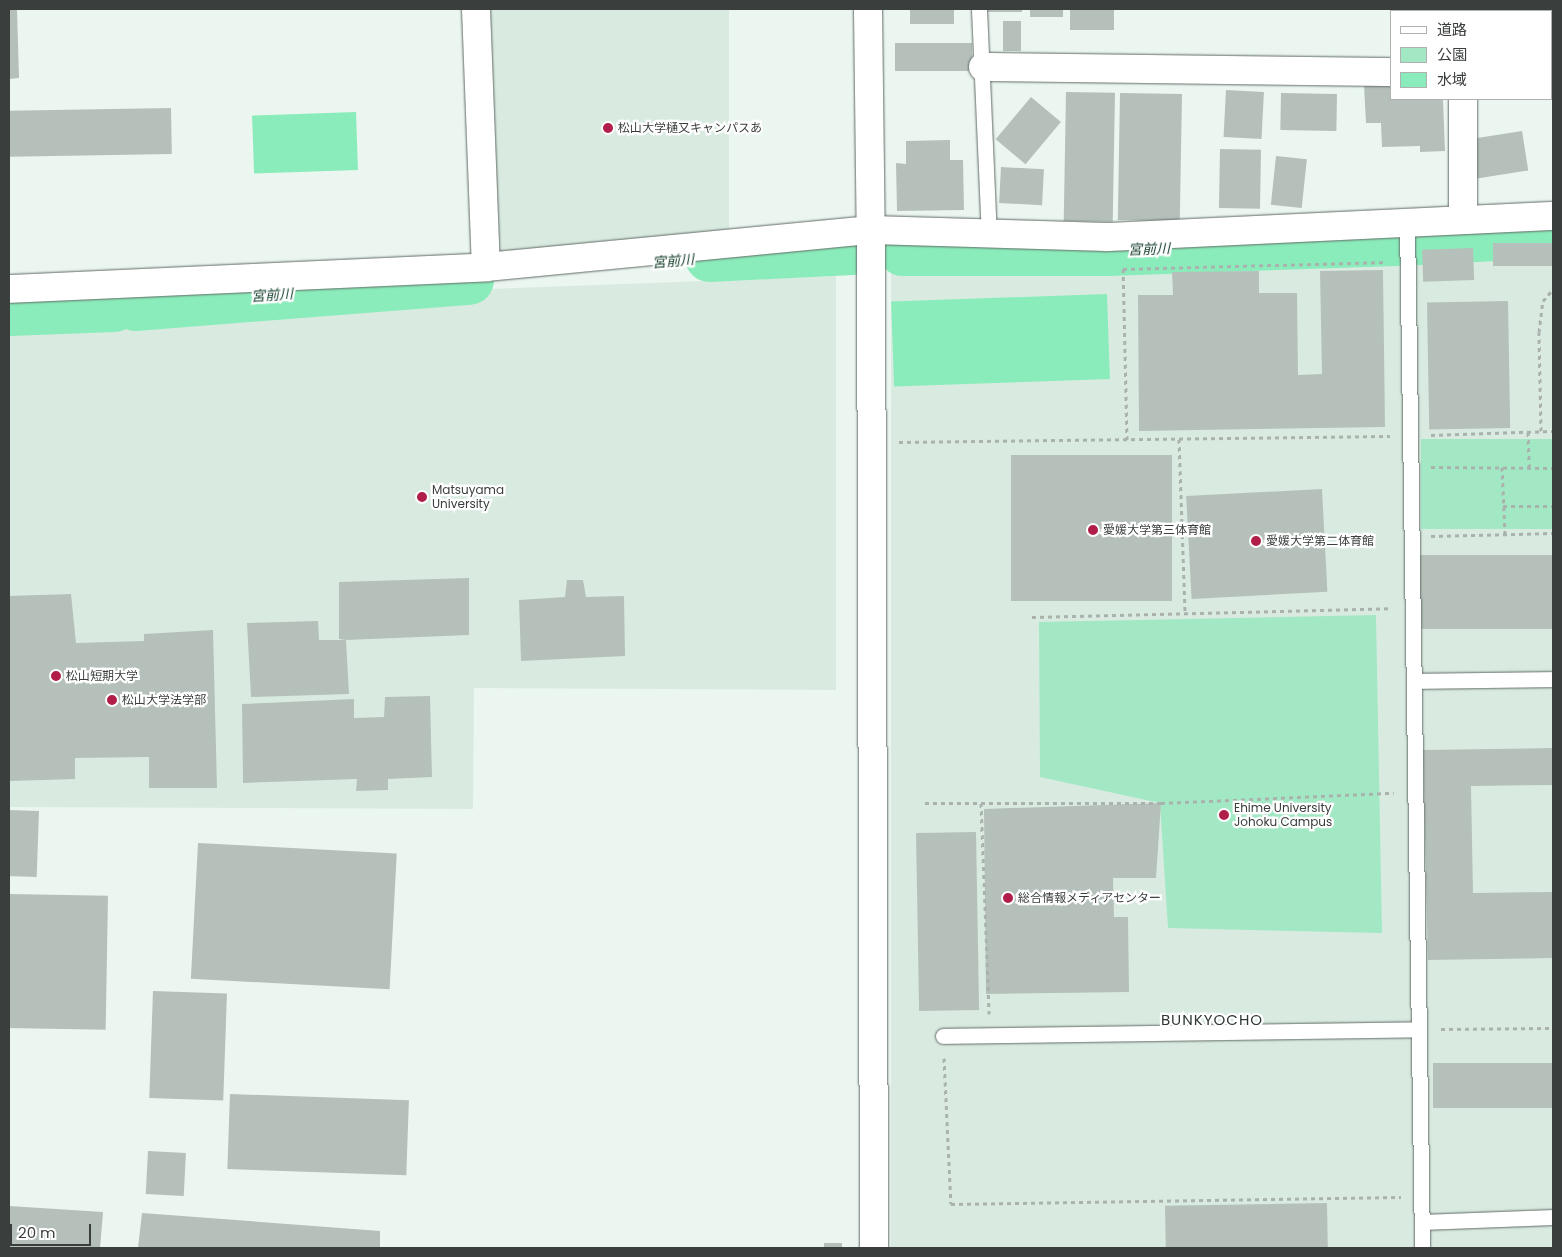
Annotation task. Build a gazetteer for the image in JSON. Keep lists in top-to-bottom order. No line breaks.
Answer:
{"districts":["BUNKYOCHO"],"water":["宮前川"],"places":["松山大学樋又キャンパスあ","Matsuyama University","愛媛大学第三体育館","愛媛大学第二体育館","松山短期大学","松山大学法学部","Ehime University Johoku Campus","総合情報メディアセンター"],"legend":["道路","公園","水域"],"scale_bar":"20 m"}
